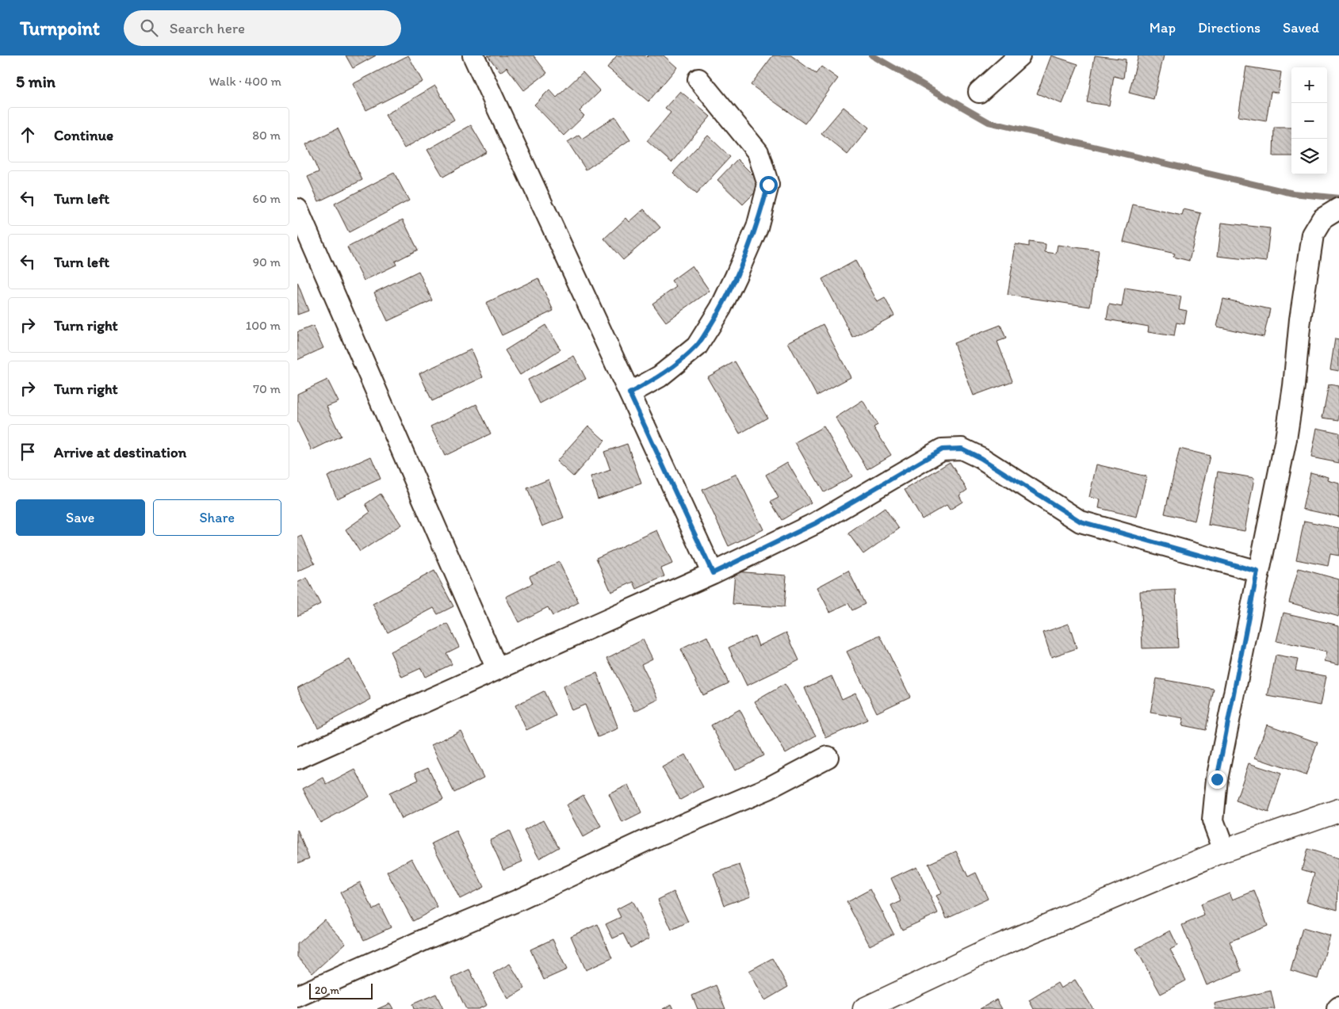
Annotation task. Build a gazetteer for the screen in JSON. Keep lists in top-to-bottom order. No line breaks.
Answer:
{"scale_bar":"20 m","page":{"header":"Turnpoint","search":"Search here","nav":["Map","Directions","Saved"],"heading":["5 min","Walk · 400 m"],"map_buttons":["+","−"],"list":[["Continue","80 m"],["Turn left","60 m"],["Turn left","90 m"],["Turn right","100 m"],["Turn right","70 m"],"Arrive at destination"],"buttons":["Save","Share"],"scale":"20 m"}}
